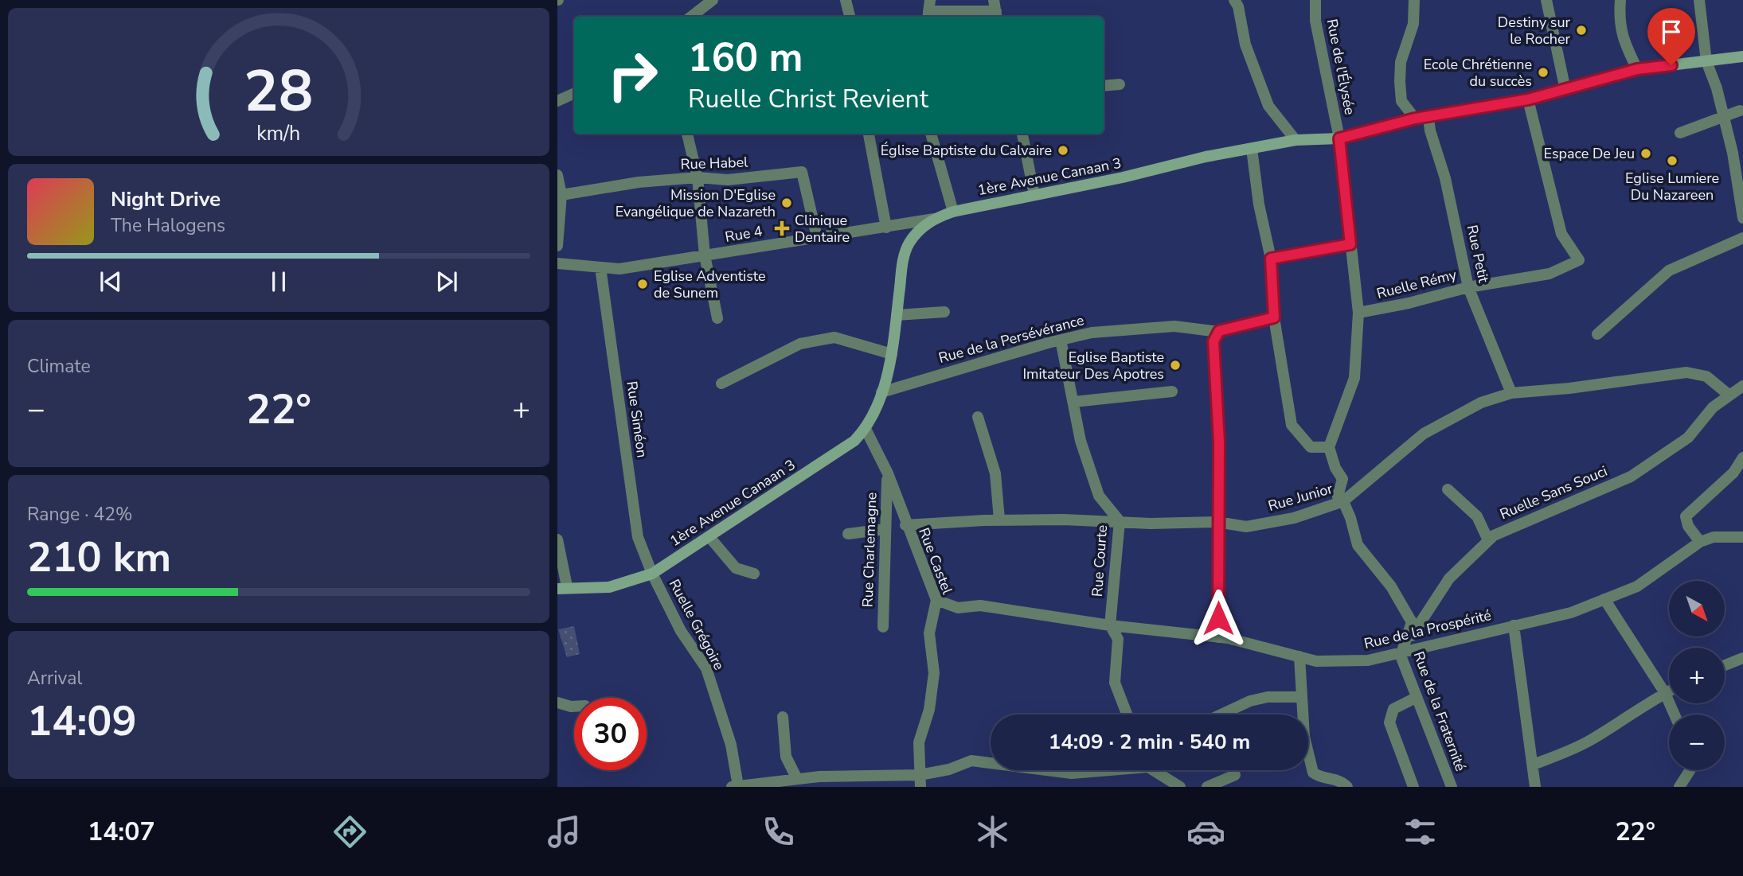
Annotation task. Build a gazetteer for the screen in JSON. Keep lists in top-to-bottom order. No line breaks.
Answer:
{"streets":{"main road":["1ère Avenue Canaan 3"],"street":["Rue de l'Élysée","Rue Habel","Rue 4","Rue Petit","Ruelle Rémy","Rue de la Persévérance","Rue Siméon","Ruelle Sans Souci","Rue Junior","Rue Charlemagne","Rue Castel","Rue Courte","Ruelle Grégoire","Rue de la Prospérité","Rue de la Fraternité"]},"crossings":[["Rue de l'Élysée","1ère Avenue Canaan 3"],["Rue de l'Élysée","Ruelle Rémy"],["Rue Habel","Rue 4"],["1ère Avenue Canaan 3","Rue 4"],["1ère Avenue Canaan 3","Rue Petit"],["1ère Avenue Canaan 3","Ruelle Rémy"],["1ère Avenue Canaan 3","Rue de la Persévérance"],["1ère Avenue Canaan 3","Rue Siméon"],["1ère Avenue Canaan 3","Rue Castel"],["1ère Avenue Canaan 3","Ruelle Grégoire"],["Rue 4","Rue Siméon"],["Rue Petit","Ruelle Rémy"],["Rue Petit","Rue Junior"],["Rue de la Persévérance","Rue Courte"],["Rue Siméon","Ruelle Grégoire"],["Ruelle Sans Souci","Rue Junior"],["Ruelle Sans Souci","Rue de la Prospérité"],["Ruelle Sans Souci","Rue de la Fraternité"],["Rue Junior","Rue Castel"],["Rue Junior","Rue Courte"],["Rue Junior","Rue de la Fraternité"],["Rue Charlemagne","Rue Castel"],["Rue Castel","Rue de la Prospérité"],["Rue Courte","Rue de la Prospérité"],["Rue de la Prospérité","Rue de la Fraternité"]],"places":{"other":["Destiny sur le Rocher","Ecole Chrétienne du succès","Église Baptiste du Calvaire","Espace De Jeu","Eglise Lumiere Du Nazareen","Mission D'Eglise Evangélique de Nazareth","Eglise Adventiste de Sunem","Eglise Baptiste Imitateur Des Apotres"],"health":["Clinique Dentaire"]},"north":"bottom right","page":{"turn":["160 m","Ruelle Christ Revient"],"song":["Night Drive","The Halogens"],"tile":["Climate",["Range · 42%","210 km"],["Arrival","14:09"]],"heat":["−","22°","+"],"map_buttons":["+","−"],"limit":"30","trip":"14:09 · 2 min · 540 m","tabs":["14:07","22°"],"gauge":["28","km/h"]}}
